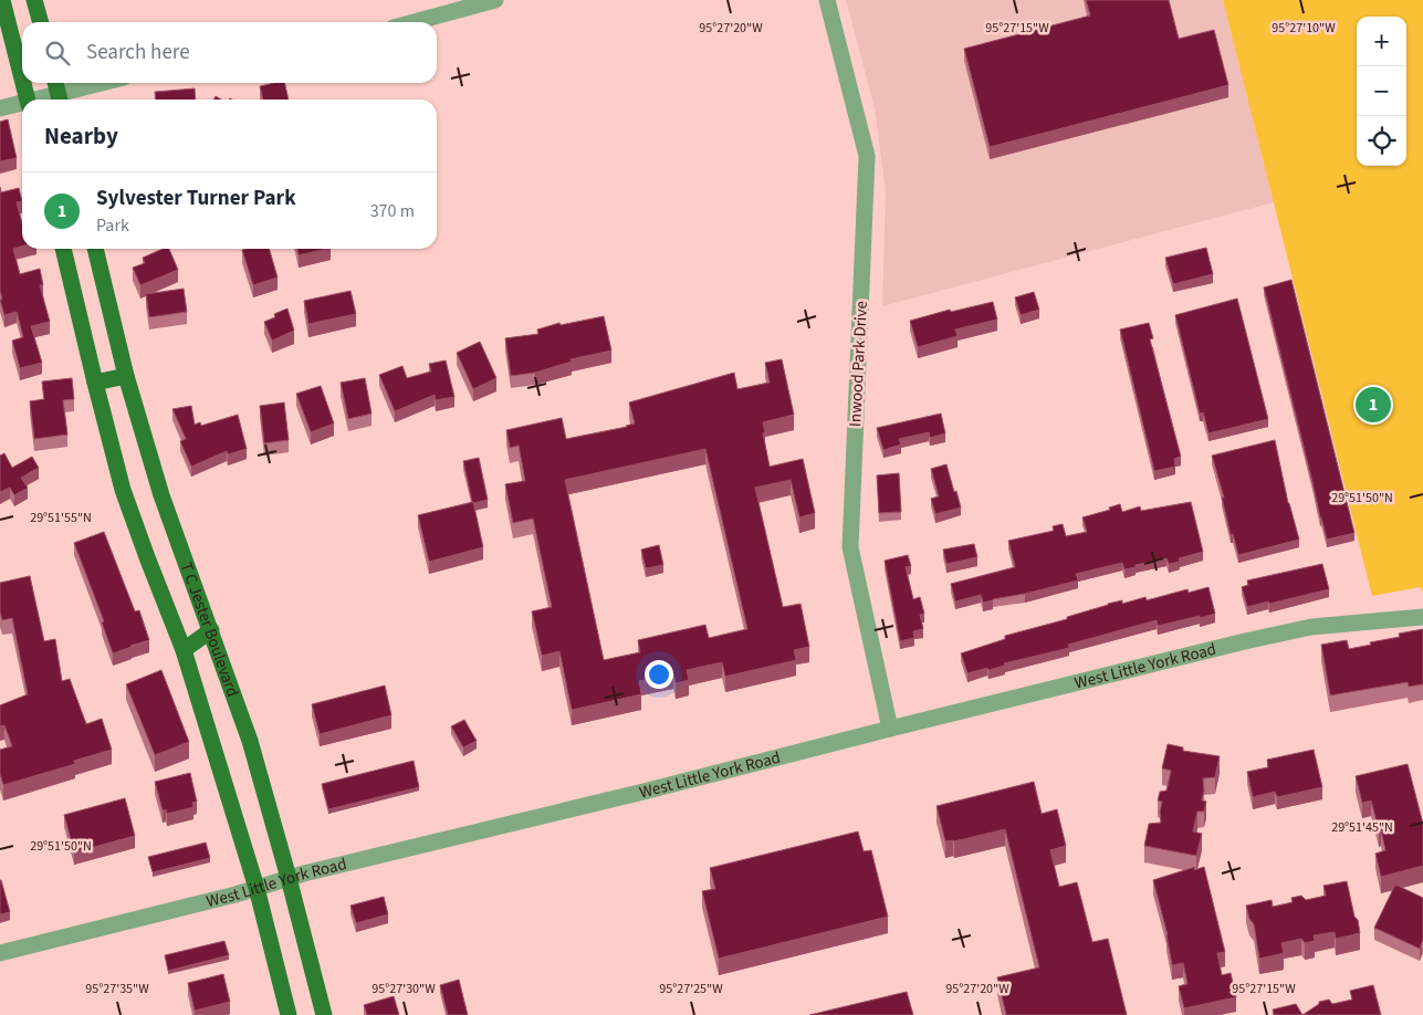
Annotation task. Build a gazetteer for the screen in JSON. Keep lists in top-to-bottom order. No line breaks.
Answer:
{"streets":{"main road":["T C Jester Boulevard"],"street":["Inwood Park Drive","West Little York Road"]},"crossings":[["Inwood Park Drive","West Little York Road"],["T C Jester Boulevard","West Little York Road"]],"page":{"map_buttons":["+","−"],"search":"Search here","heading":"Nearby","list":[{"mark":"1","name":"Sylvester Turner Park","note":"Park","value":"370 m"}],"pins":"1"},"coordinates":["95°27'20\"W","95°27'15\"W","95°27'10\"W","29°51'50\"N","29°51'55\"N","29°51'45\"N","95°27'35\"W","95°27'30\"W","95°27'25\"W"]}
